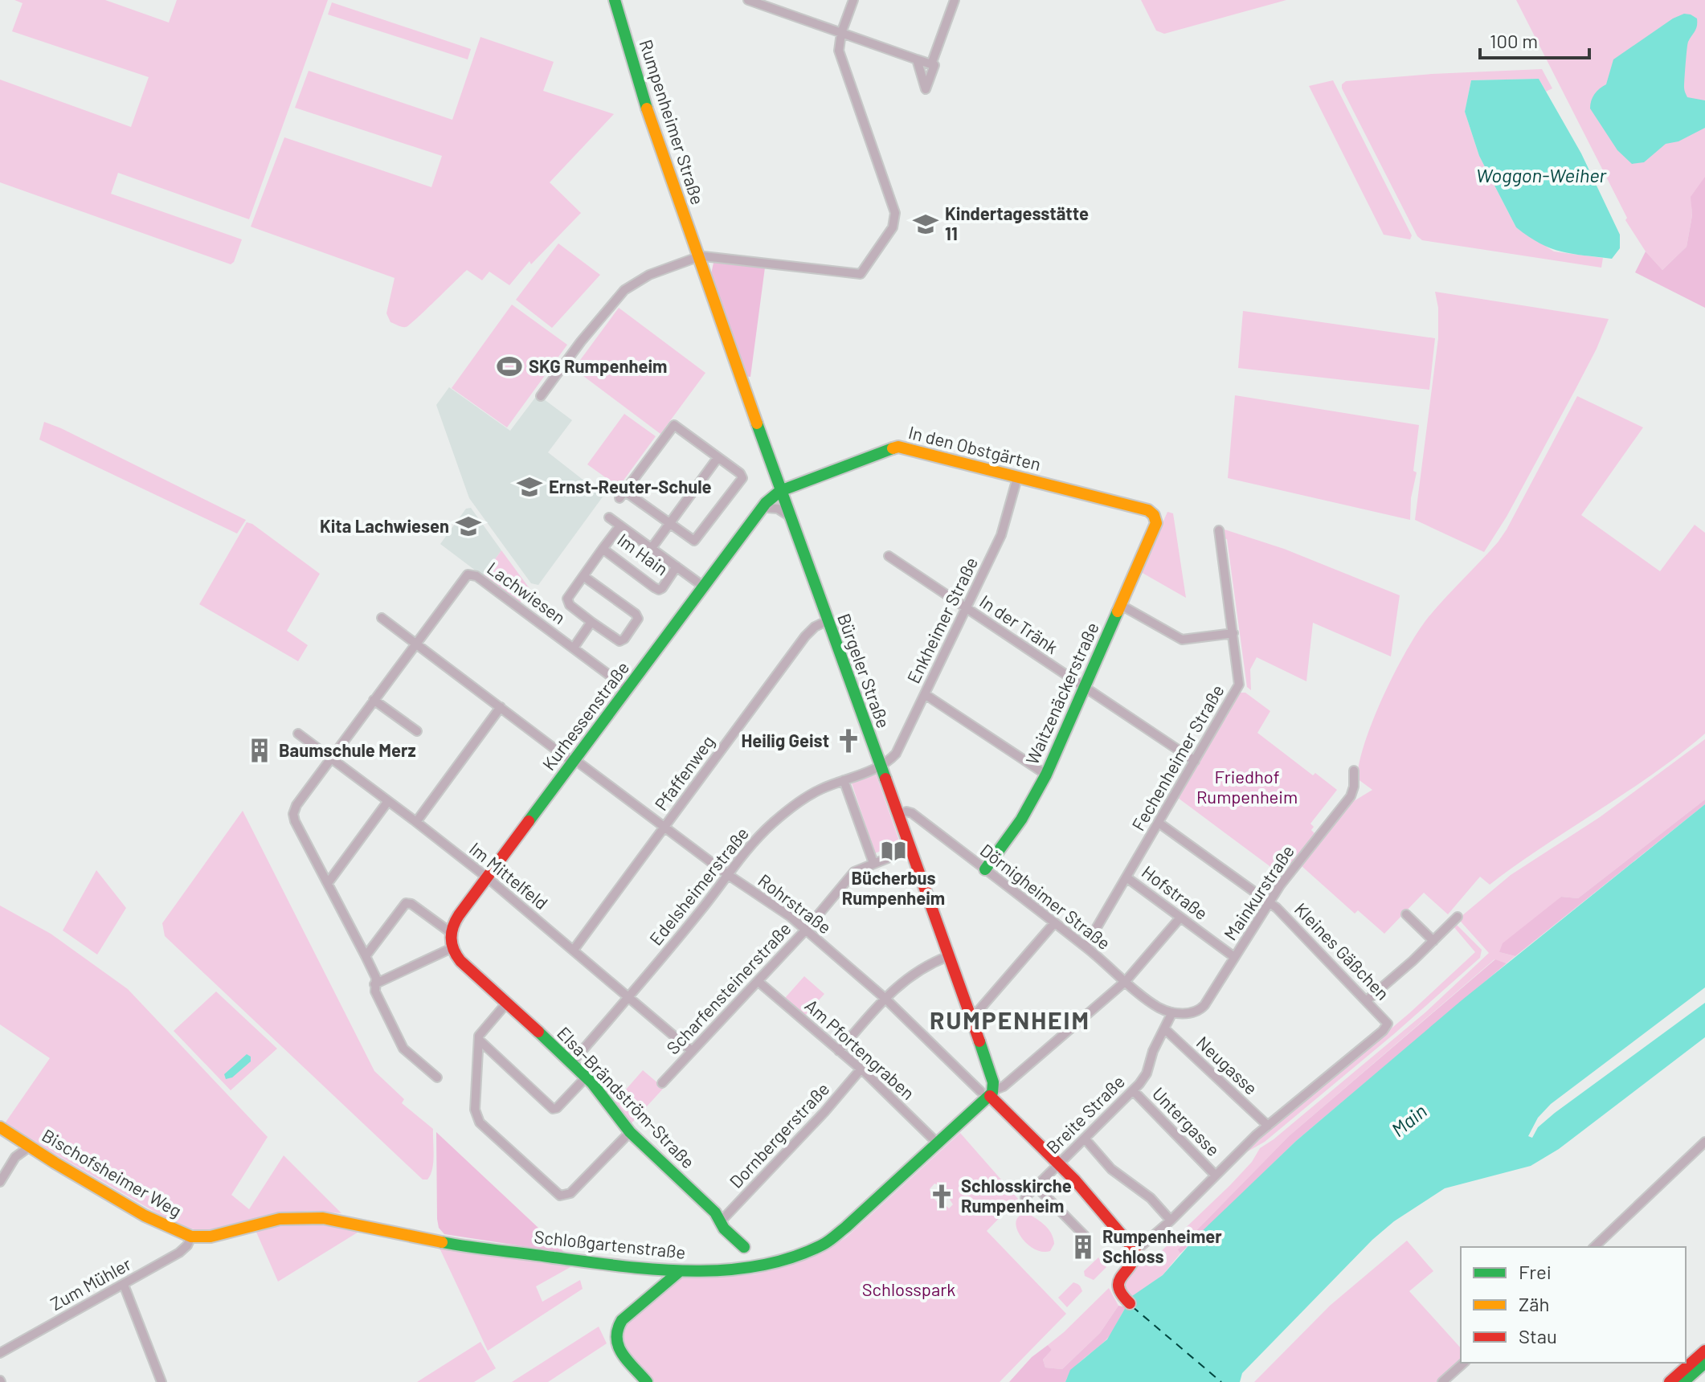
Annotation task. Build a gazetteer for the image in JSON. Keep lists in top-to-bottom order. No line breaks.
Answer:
{"streets":{"street":["Rumpenheimer Straße","In den Obstgärten","Im Hain","Lachwiesen","Enkheimer Straße","In der Tränk","Bürgeler Straße","Waitzenäckerstraße","Kurhessenstraße","Fechenheimer Straße","Pfaffenweg","Im Mittelfeld","Edelsheimerstraße","Hofstraße","Mainkurstraße","Dörnigheimer Straße","Rohrstraße","Kleines Gäßchen","Scharfensteinerstraße","Am Pfortengraben","Neugasse","Elsa-Brändström-Straße","Breite Straße","Untergasse","Dornbergerstraße","Bischofsheimer Weg","Schloßgartenstraße","Zum Mühler"]},"crossings":[["Rumpenheimer Straße","Bürgeler Straße"],["In den Obstgärten","Enkheimer Straße"],["In den Obstgärten","Bürgeler Straße"],["In den Obstgärten","Waitzenäckerstraße"],["In den Obstgärten","Kurhessenstraße"],["Im Hain","Kurhessenstraße"],["Lachwiesen","Kurhessenstraße"],["Lachwiesen","Im Mittelfeld"],["Lachwiesen","Rohrstraße"],["Enkheimer Straße","In der Tränk"],["Enkheimer Straße","Bürgeler Straße"],["Enkheimer Straße","Edelsheimerstraße"],["In der Tränk","Waitzenäckerstraße"],["In der Tränk","Fechenheimer Straße"],["Bürgeler Straße","Kurhessenstraße"],["Bürgeler Straße","Pfaffenweg"],["Bürgeler Straße","Edelsheimerstraße"],["Bürgeler Straße","Dörnigheimer Straße"],["Bürgeler Straße","Rohrstraße"],["Bürgeler Straße","Scharfensteinerstraße"],["Bürgeler Straße","Schloßgartenstraße"],["Waitzenäckerstraße","Dörnigheimer Straße"],["Kurhessenstraße","Im Mittelfeld"],["Kurhessenstraße","Rohrstraße"],["Fechenheimer Straße","Hofstraße"],["Fechenheimer Straße","Dörnigheimer Straße"],["Fechenheimer Straße","Kleines Gäßchen"],["Pfaffenweg","Im Mittelfeld"],["Pfaffenweg","Rohrstraße"],["Im Mittelfeld","Edelsheimerstraße"],["Im Mittelfeld","Scharfensteinerstraße"],["Edelsheimerstraße","Rohrstraße"],["Edelsheimerstraße","Elsa-Brändström-Straße"],["Hofstraße","Mainkurstraße"],["Mainkurstraße","Dörnigheimer Straße"],["Mainkurstraße","Kleines Gäßchen"],["Mainkurstraße","Breite Straße"],["Dörnigheimer Straße","Breite Straße"],["Rohrstraße","Scharfensteinerstraße"],["Rohrstraße","Schloßgartenstraße"],["Kleines Gäßchen","Neugasse"],["Scharfensteinerstraße","Am Pfortengraben"],["Am Pfortengraben","Dornbergerstraße"],["Am Pfortengraben","Schloßgartenstraße"],["Neugasse","Breite Straße"],["Elsa-Brändström-Straße","Dornbergerstraße"],["Breite Straße","Untergasse"],["Bischofsheimer Weg","Schloßgartenstraße"],["Bischofsheimer Weg","Zum Mühler"]],"districts":["RUMPENHEIM"],"water":["Woggon-Weiher","Main"],"parks":["Friedhof Rumpenheim","Schlosspark"],"places":{"school or university":["Kindertagesstätte 11","Ernst-Reuter-Schule","Kita Lachwiesen"],"sports":["SKG Rumpenheim"],"church":["Heilig Geist","Schlosskirche Rumpenheim"],"building":["Baumschule Merz","Rumpenheimer Schloss"],"library":["Bücherbus Rumpenheim"]},"legend":["Frei","Zäh","Stau"],"scale_bar":"100 m"}
